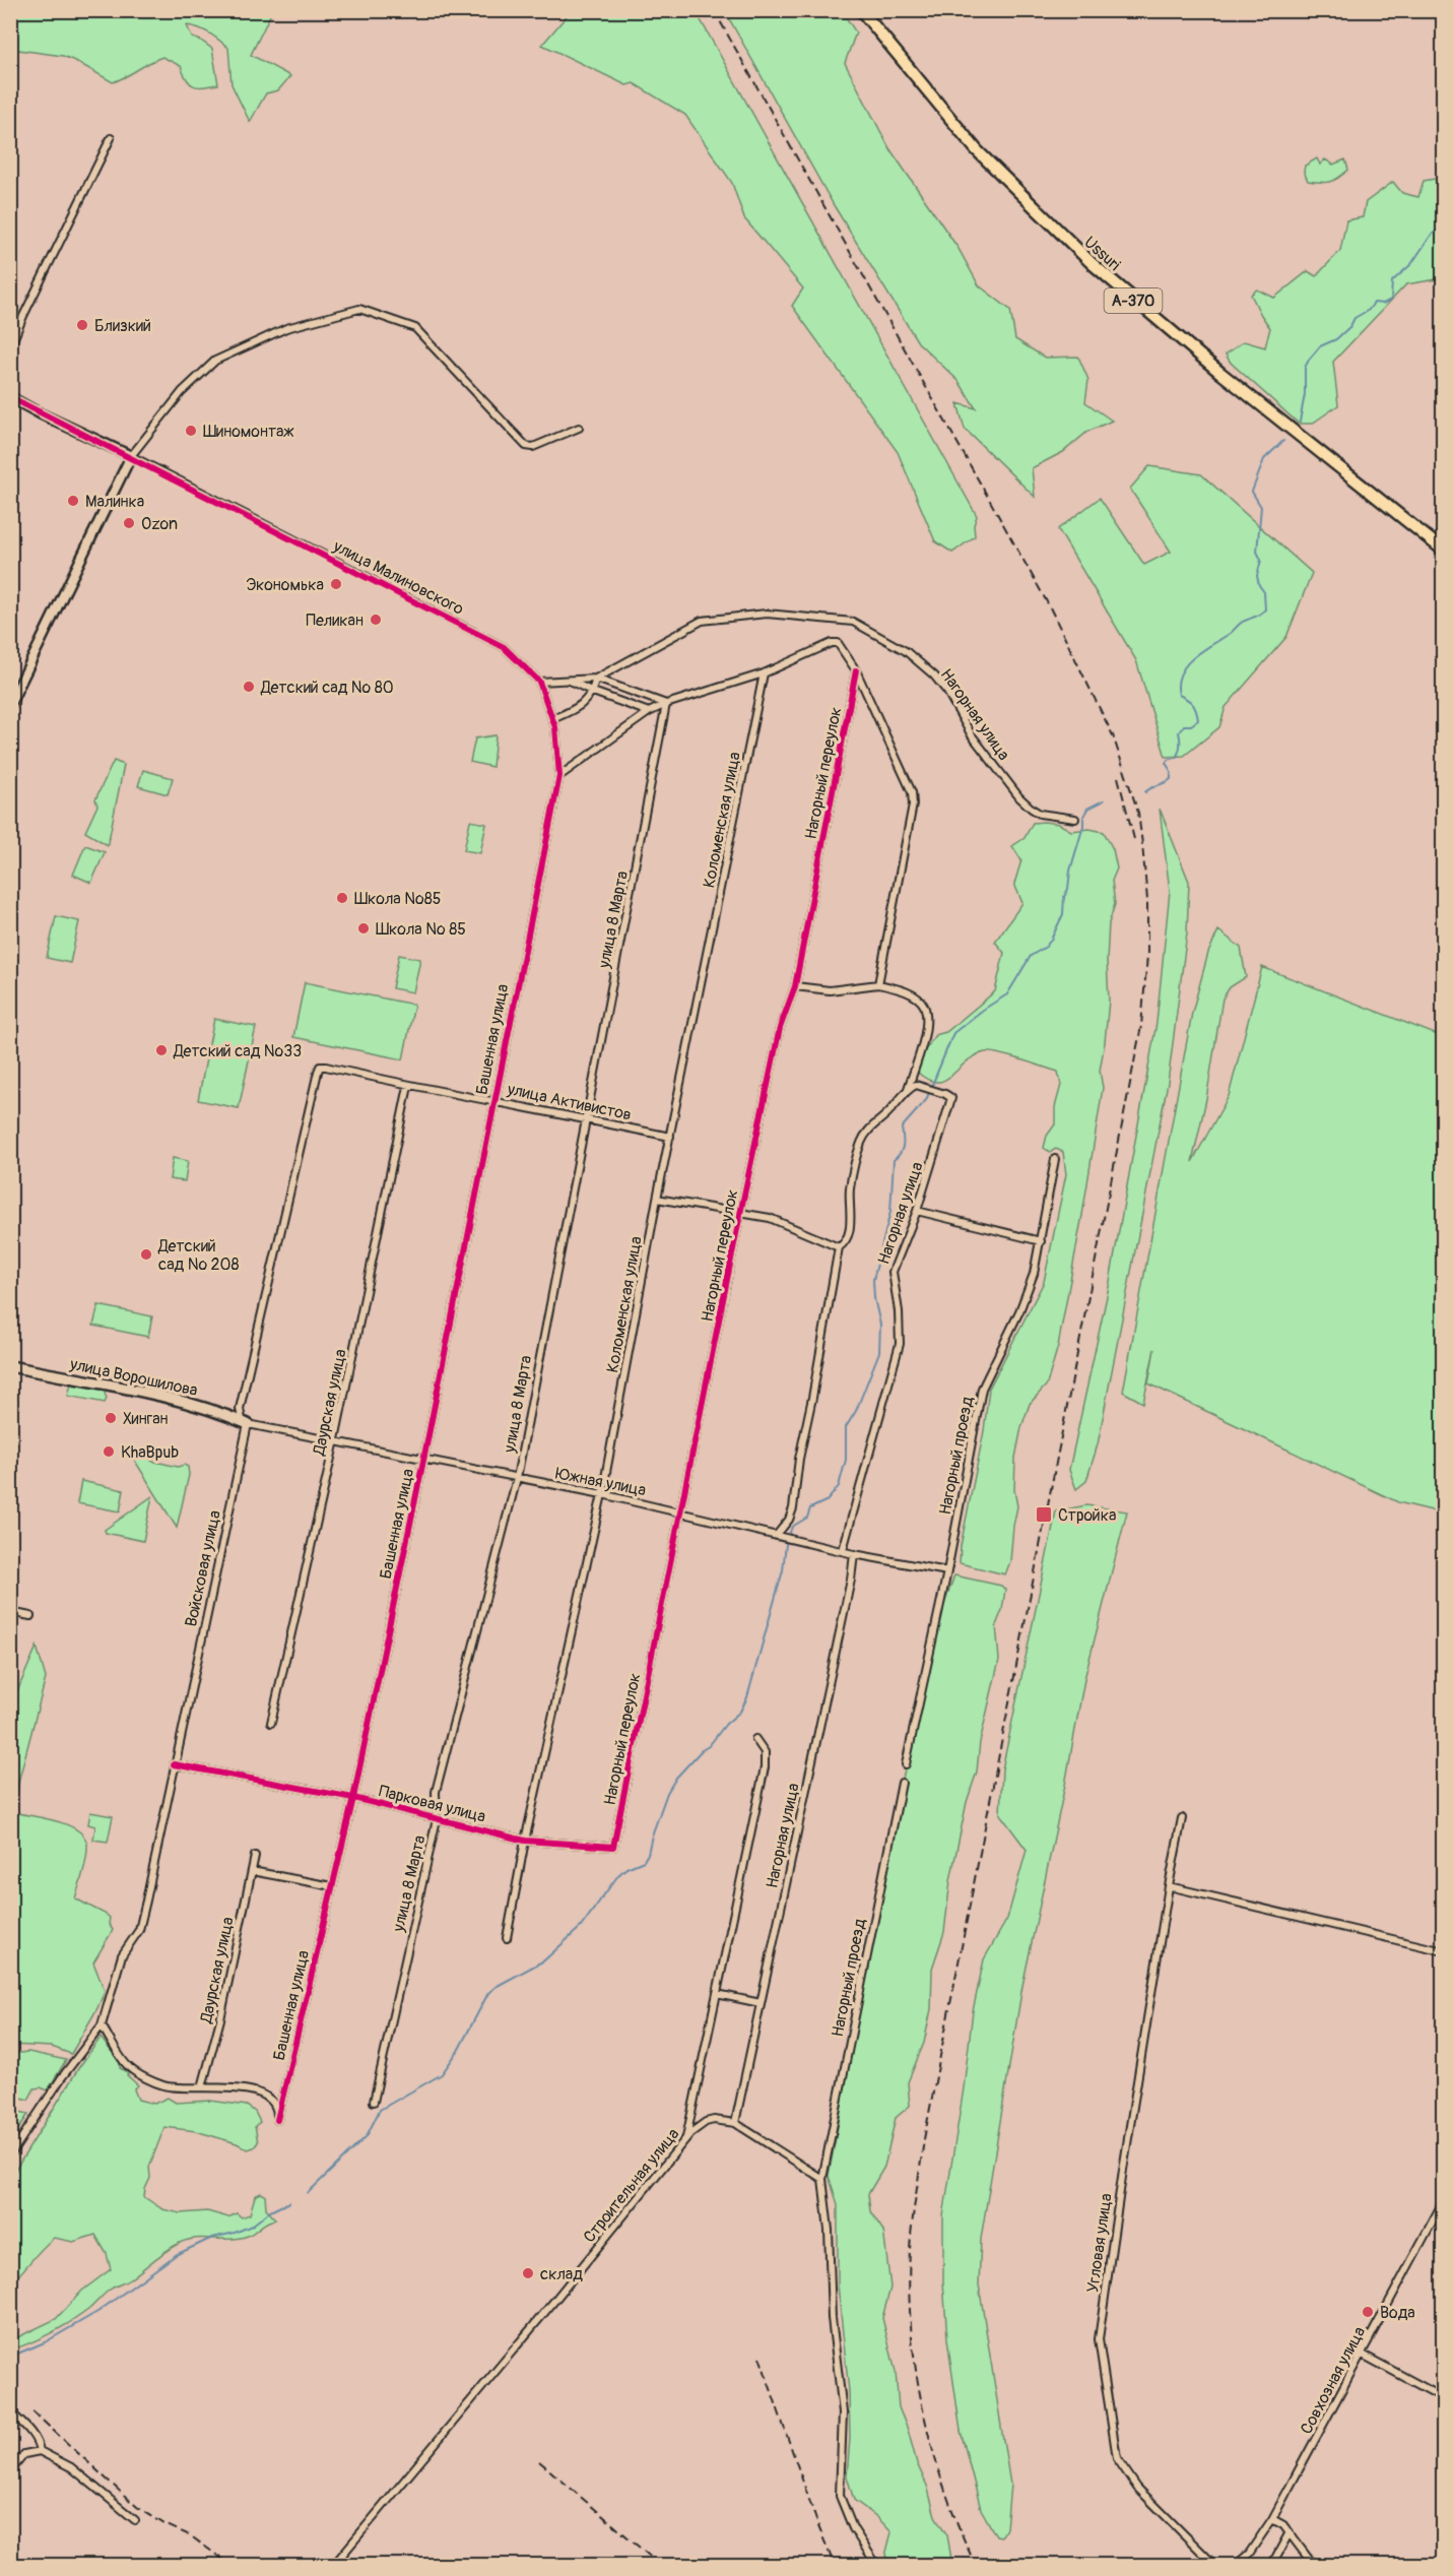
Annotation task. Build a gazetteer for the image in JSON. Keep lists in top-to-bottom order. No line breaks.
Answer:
{"streets":{"highway":["Ussuri","А-370"],"main road":["улица Ворошилова"],"street":["улица Малиновского","Нагорная улица","Нагорный переулок","Коломенская улица","улица 8 Марта","Башенная улица","улица Активистов","Даурская улица","Нагорный проезд","Южная улица","Войсковая улица","Парковая улица","Строительная улица","Угловая улица","Совхозная улица"]},"crossings":[["улица Малиновского","Нагорная улица"],["улица Малиновского","Башенная улица"],["Нагорная улица","Южная улица"],["Нагорная улица","Строительная улица"],["Нагорный переулок","Южная улица"],["Нагорный переулок","Парковая улица"],["Коломенская улица","улица Активистов"],["Коломенская улица","Южная улица"],["Коломенская улица","Парковая улица"],["улица 8 Марта","улица Активистов"],["улица 8 Марта","Южная улица"],["улица 8 Марта","Парковая улица"],["Башенная улица","улица Активистов"],["Башенная улица","Даурская улица"],["Башенная улица","Южная улица"],["Башенная улица","Парковая улица"],["улица Активистов","Даурская улица"],["улица Активистов","Войсковая улица"],["улица Ворошилова","Южная улица"],["улица Ворошилова","Войсковая улица"],["Даурская улица","Южная улица"],["Нагорный проезд","Южная улица"],["Южная улица","Войсковая улица"],["Войсковая улица","Парковая улица"]],"places":{"other":["Близкий","Шиномонтаж","Малинка","Ozon","Экономька","Пеликан","Детский сад № 80","Школа №85","Школа № 85","Детский сад №33","Детский сад № 208","Хинган","KhaBpub","склад","Вода"],"transit":["Стройка"]}}
